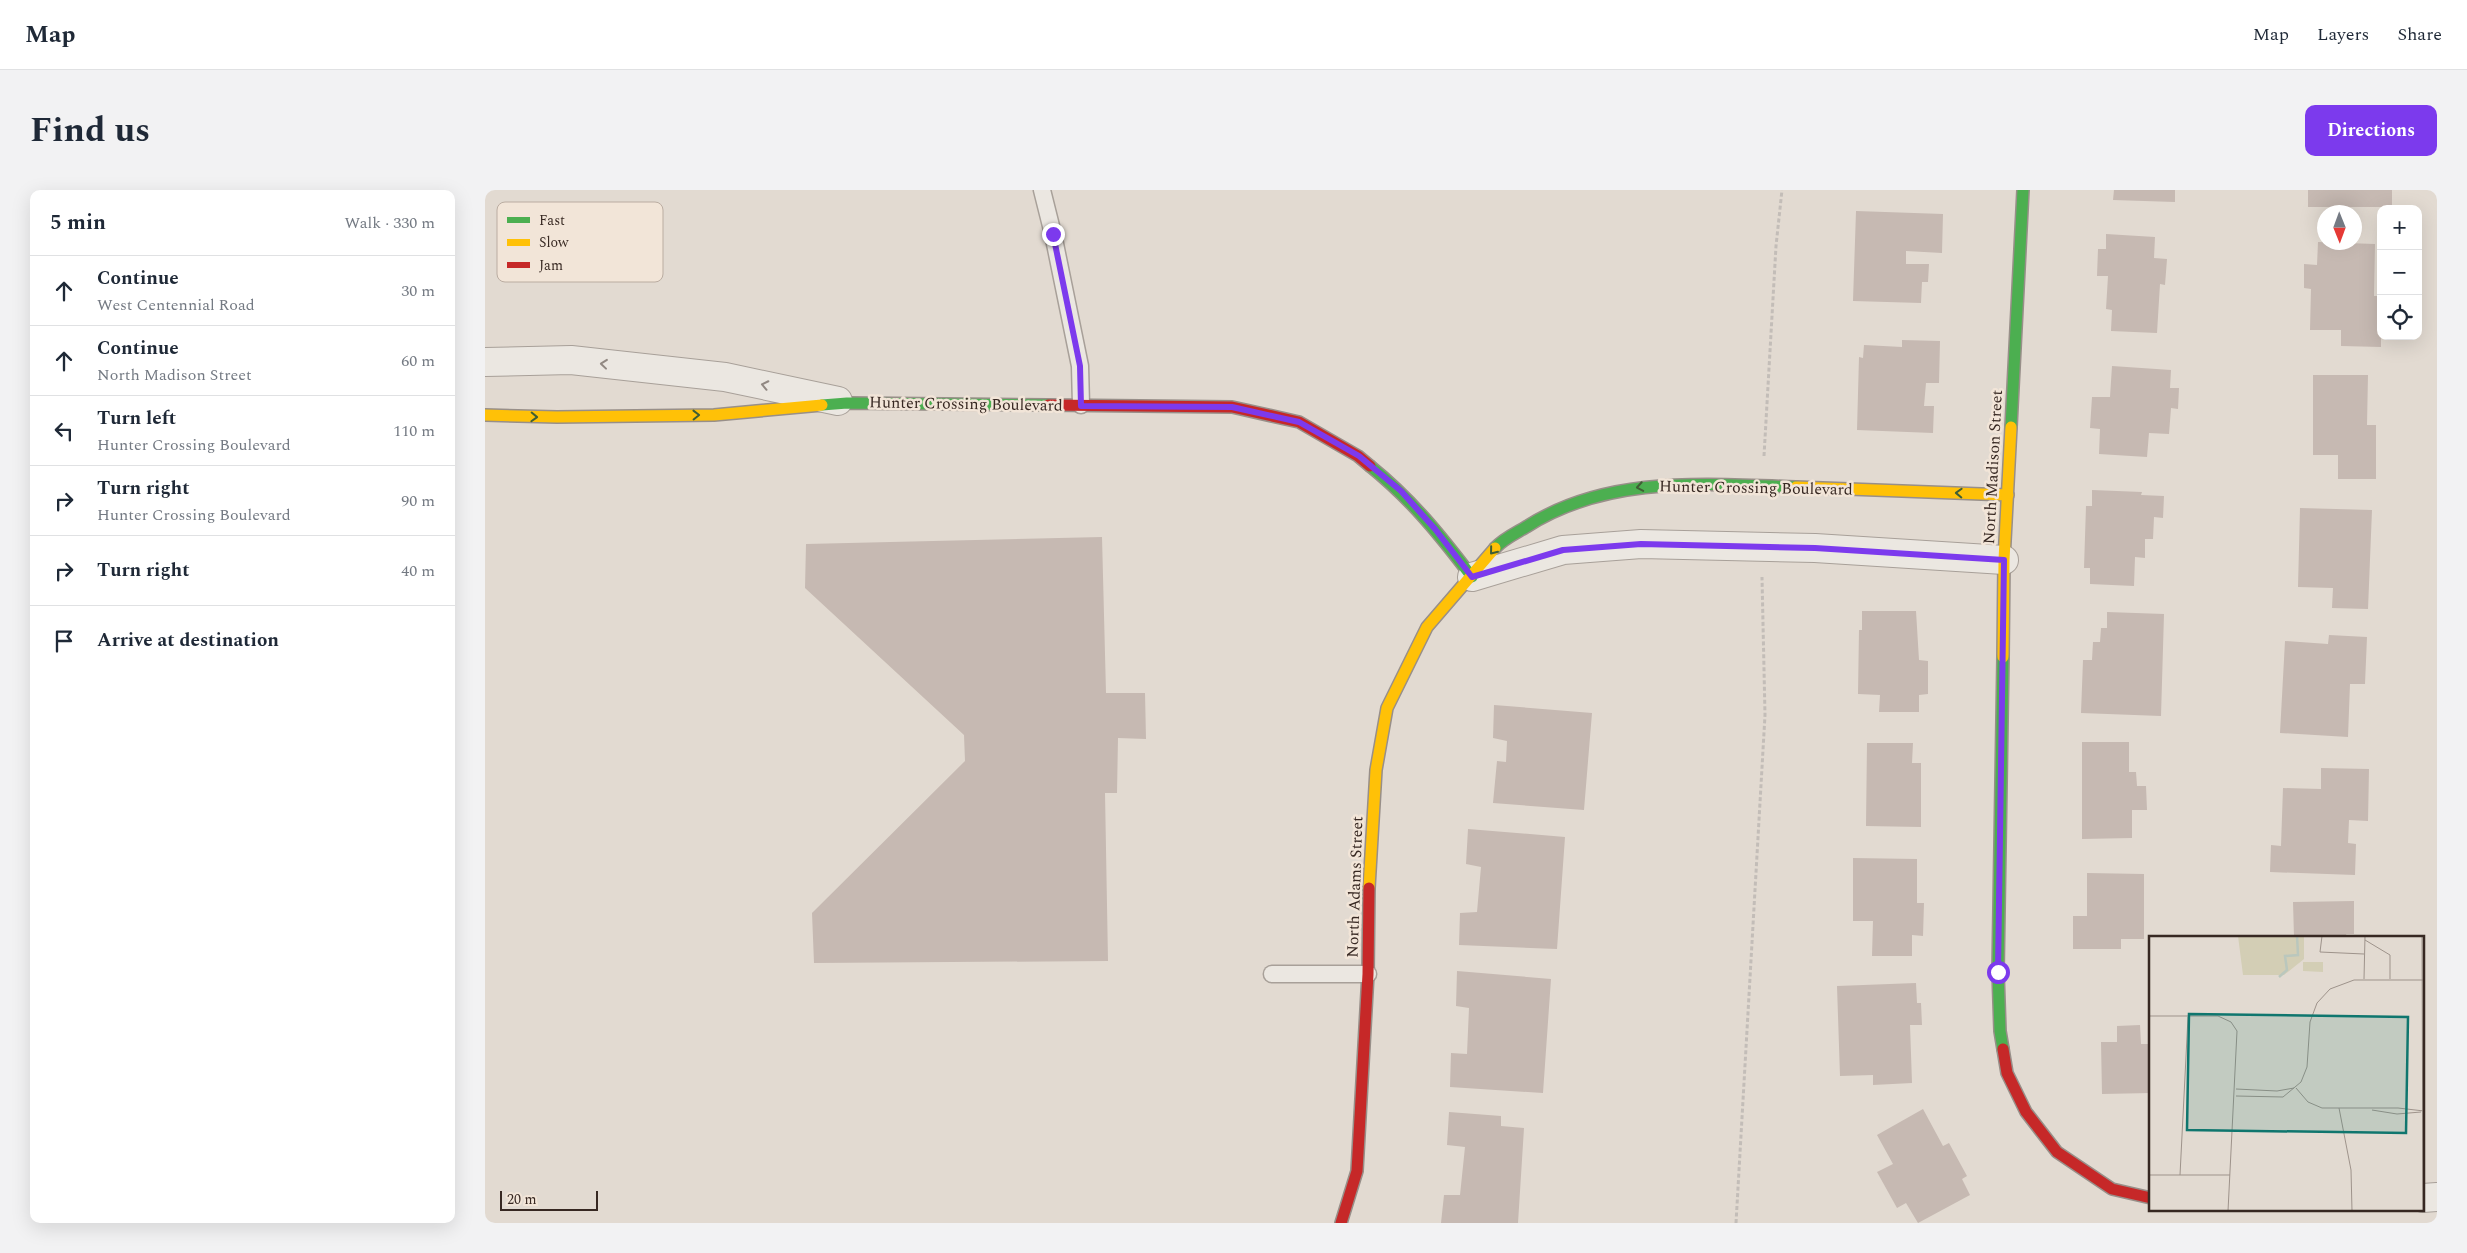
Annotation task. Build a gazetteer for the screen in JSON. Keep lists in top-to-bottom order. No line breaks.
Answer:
{"streets":{"street":["Hunter Crossing Boulevard","North Madison Street","North Adams Street"]},"crossings":[["Hunter Crossing Boulevard","North Madison Street"],["Hunter Crossing Boulevard","North Adams Street"]],"legend":["Fast","Slow","Jam"],"scale_bar":"20 m","north":"bottom","page":{"header":"Map","nav":["Map","Layers","Share"],"title":"Find us","buttons":"Directions","heading":["5 min","Walk · 330 m"],"map_buttons":["+","−"],"list":[["Continue","West Centennial Road","30 m"],["Continue","North Madison Street","60 m"],["Turn left","Hunter Crossing Boulevard","110 m"],["Turn right","Hunter Crossing Boulevard","90 m"],["Turn right","40 m"],"Arrive at destination"],"scale":"20 m"}}
